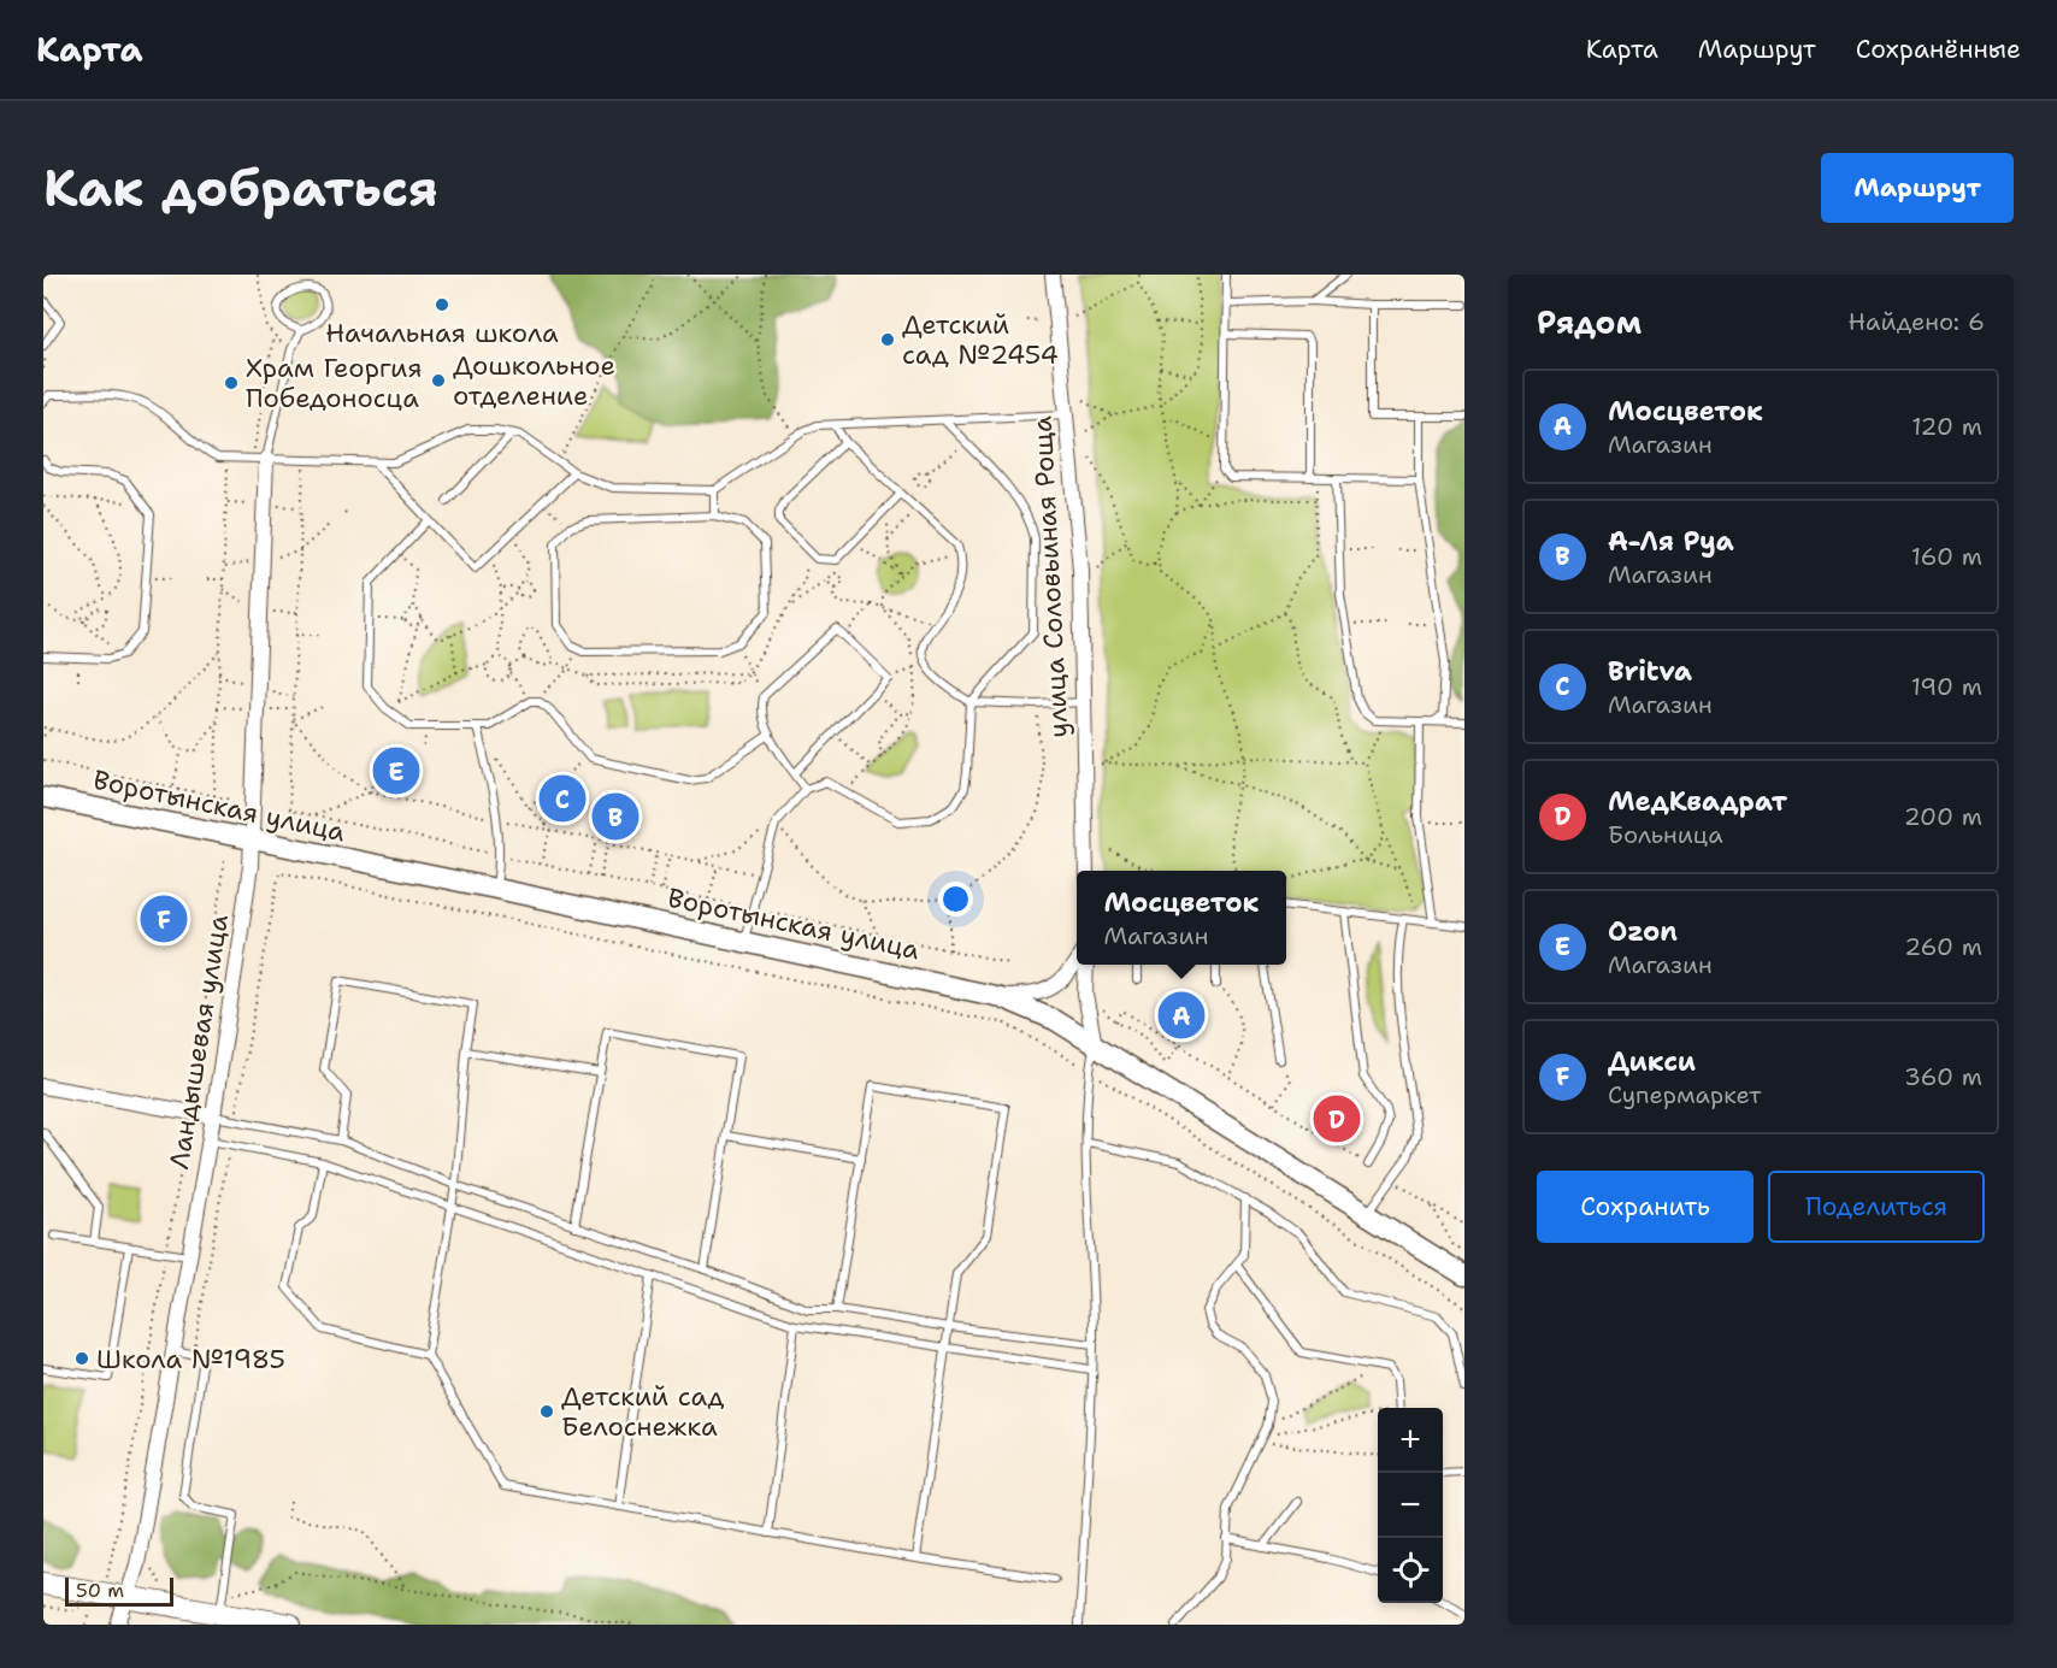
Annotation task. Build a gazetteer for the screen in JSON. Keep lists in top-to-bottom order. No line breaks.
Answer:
{"streets":{"street":["улица Соловьиная Роща","Воротынская улица","Ландышевая улица"]},"crossings":[["Воротынская улица","Ландышевая улица"]],"places":["Начальная школа","Детский сад №2454","Дошкольное отделение","Храм Георгия Победоносца","Школа №1985","Детский сад Белоснежка"],"scale_bar":"50 m","page":{"header":"Карта","nav":["Карта","Маршрут","Сохранённые"],"buttons":["Маршрут",["Сохранить","Поделиться"]],"title":"Как добраться","heading":["Рядом","Найдено: 6"],"list":[{"mark":"A","name":"Мосцветок","note":"Магазин","value":"120 m"},{"mark":"B","name":"А-Ля Руа","note":"Магазин","value":"160 m"},{"mark":"C","name":"Britva","note":"Магазин","value":"190 m"},{"mark":"D","name":"МедКвадрат","note":"Больница","value":"200 m"},{"mark":"E","name":"Ozon","note":"Магазин","value":"260 m"},{"mark":"F","name":"Дикси","note":"Супермаркет","value":"360 m"}],"pins":["E","C","B","F","A","D"],"popup":["Мосцветок","Магазин"],"map_buttons":["+","−"],"scale":"50 m"}}
